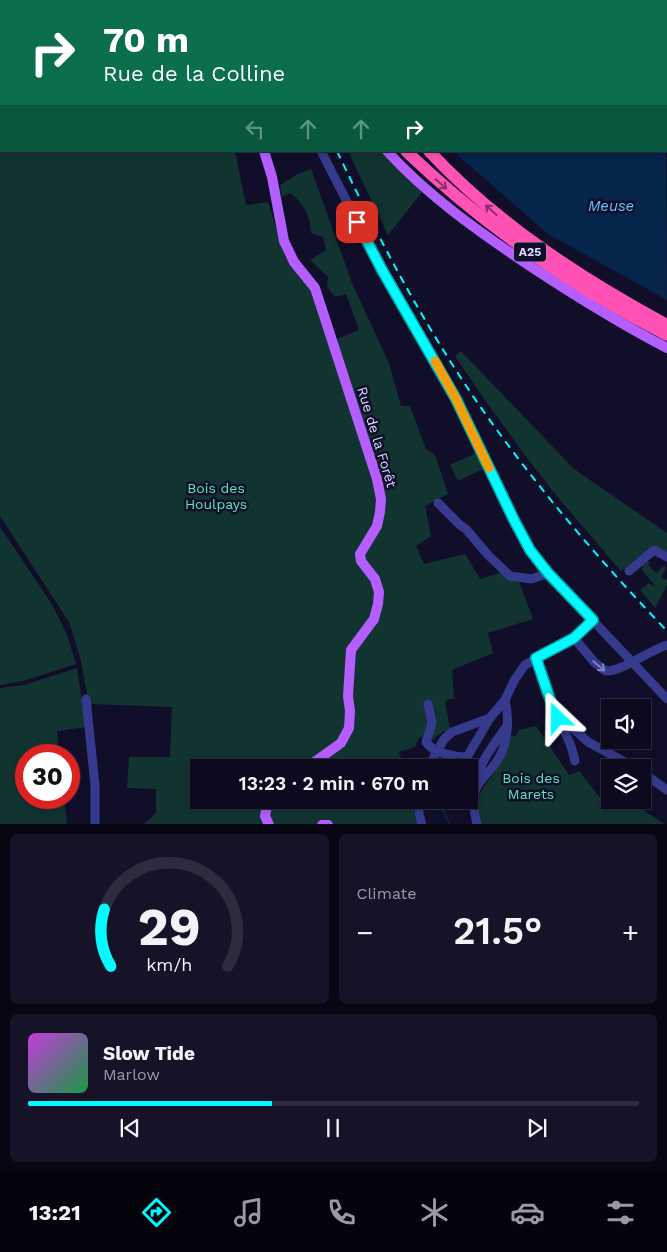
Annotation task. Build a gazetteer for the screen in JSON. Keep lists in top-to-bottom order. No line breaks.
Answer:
{"streets":{"highway":["A25"],"main road":["Rue de la Forêt"]},"water":["Meuse"],"parks":["Bois des Houlpays","Bois des Marets"],"page":{"turn":["70 m","Rue de la Colline"],"limit":"30","trip":"13:23 · 2 min · 670 m","tile":"Climate","heat":["−","21.5°","+"],"song":["Slow Tide","Marlow"],"tabs":"13:21","gauge":["29","km/h"]}}
